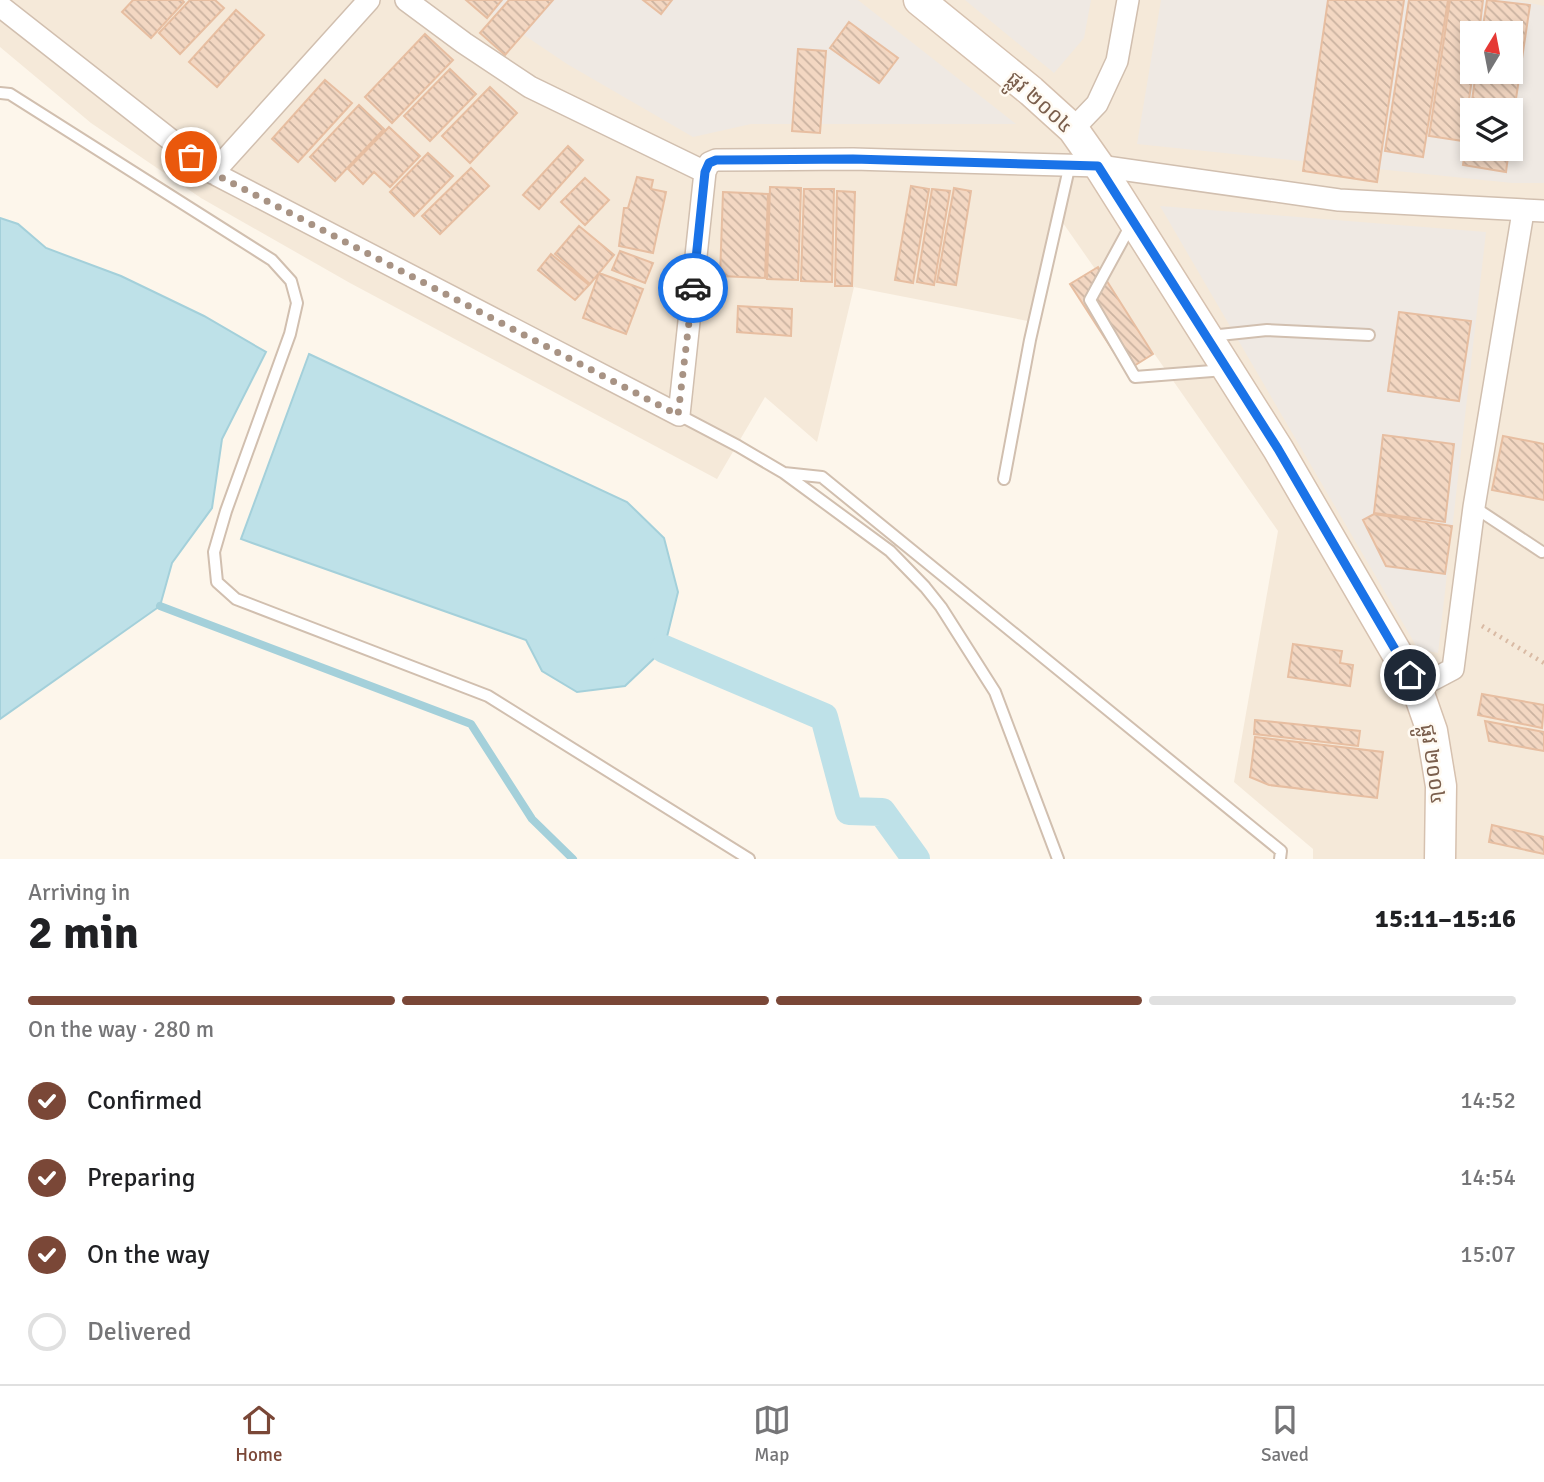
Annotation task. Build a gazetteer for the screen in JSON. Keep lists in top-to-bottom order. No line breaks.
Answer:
{"streets":{"main road":["ផ្លូវ ២០០៤"]},"north":"top","page":{"heading":["2 min","Arriving in","15:11–15:16"],"bar":"On the way · 280 m","list":[["Confirmed","14:52"],["Preparing","14:54"],["On the way","15:07"],"Delivered"],"tabs":["Home","Map","Saved"]}}
